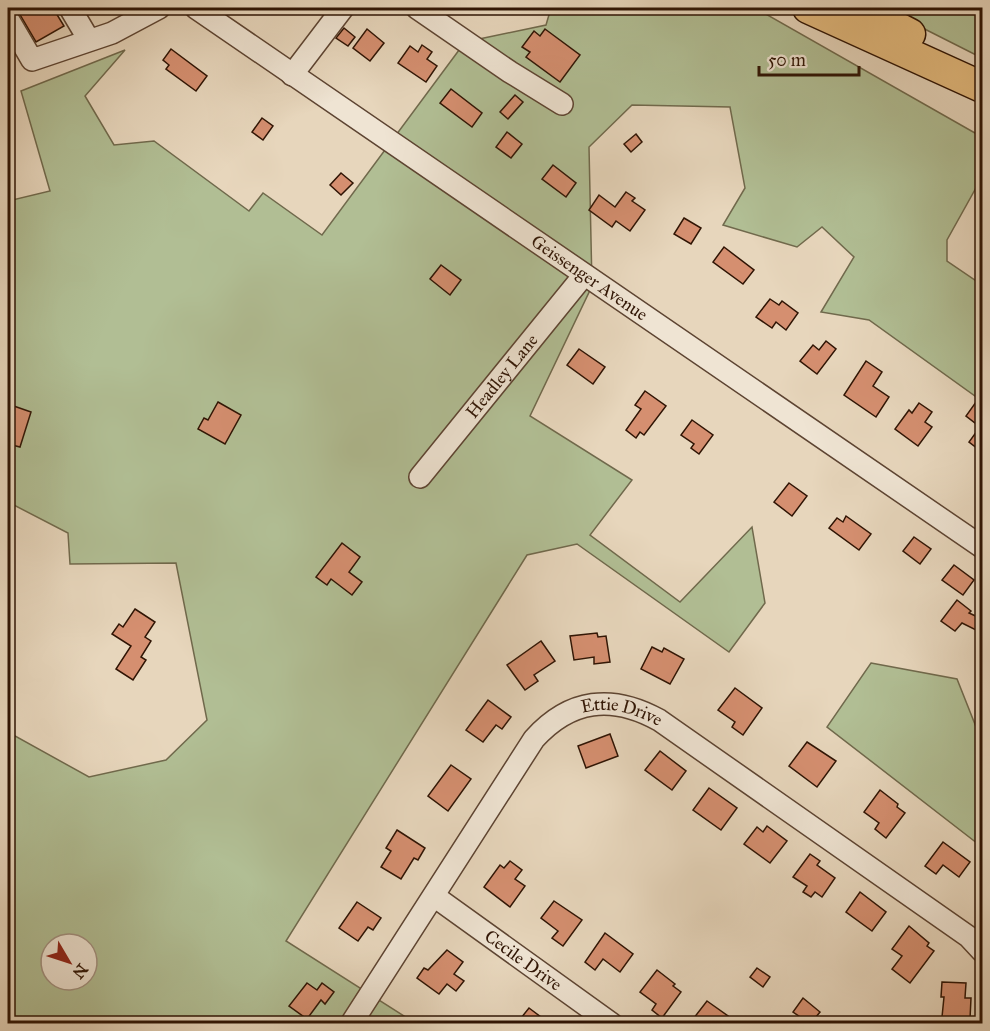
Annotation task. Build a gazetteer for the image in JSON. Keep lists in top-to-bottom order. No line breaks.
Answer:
{"streets":{"street":["Geissenger Avenue","Headley Lane","Ettie Drive","Cecile Drive"]},"crossings":[["Geissenger Avenue","Headley Lane"],["Ettie Drive","Cecile Drive"]],"scale_bar":"50 m","north":"bottom right"}
